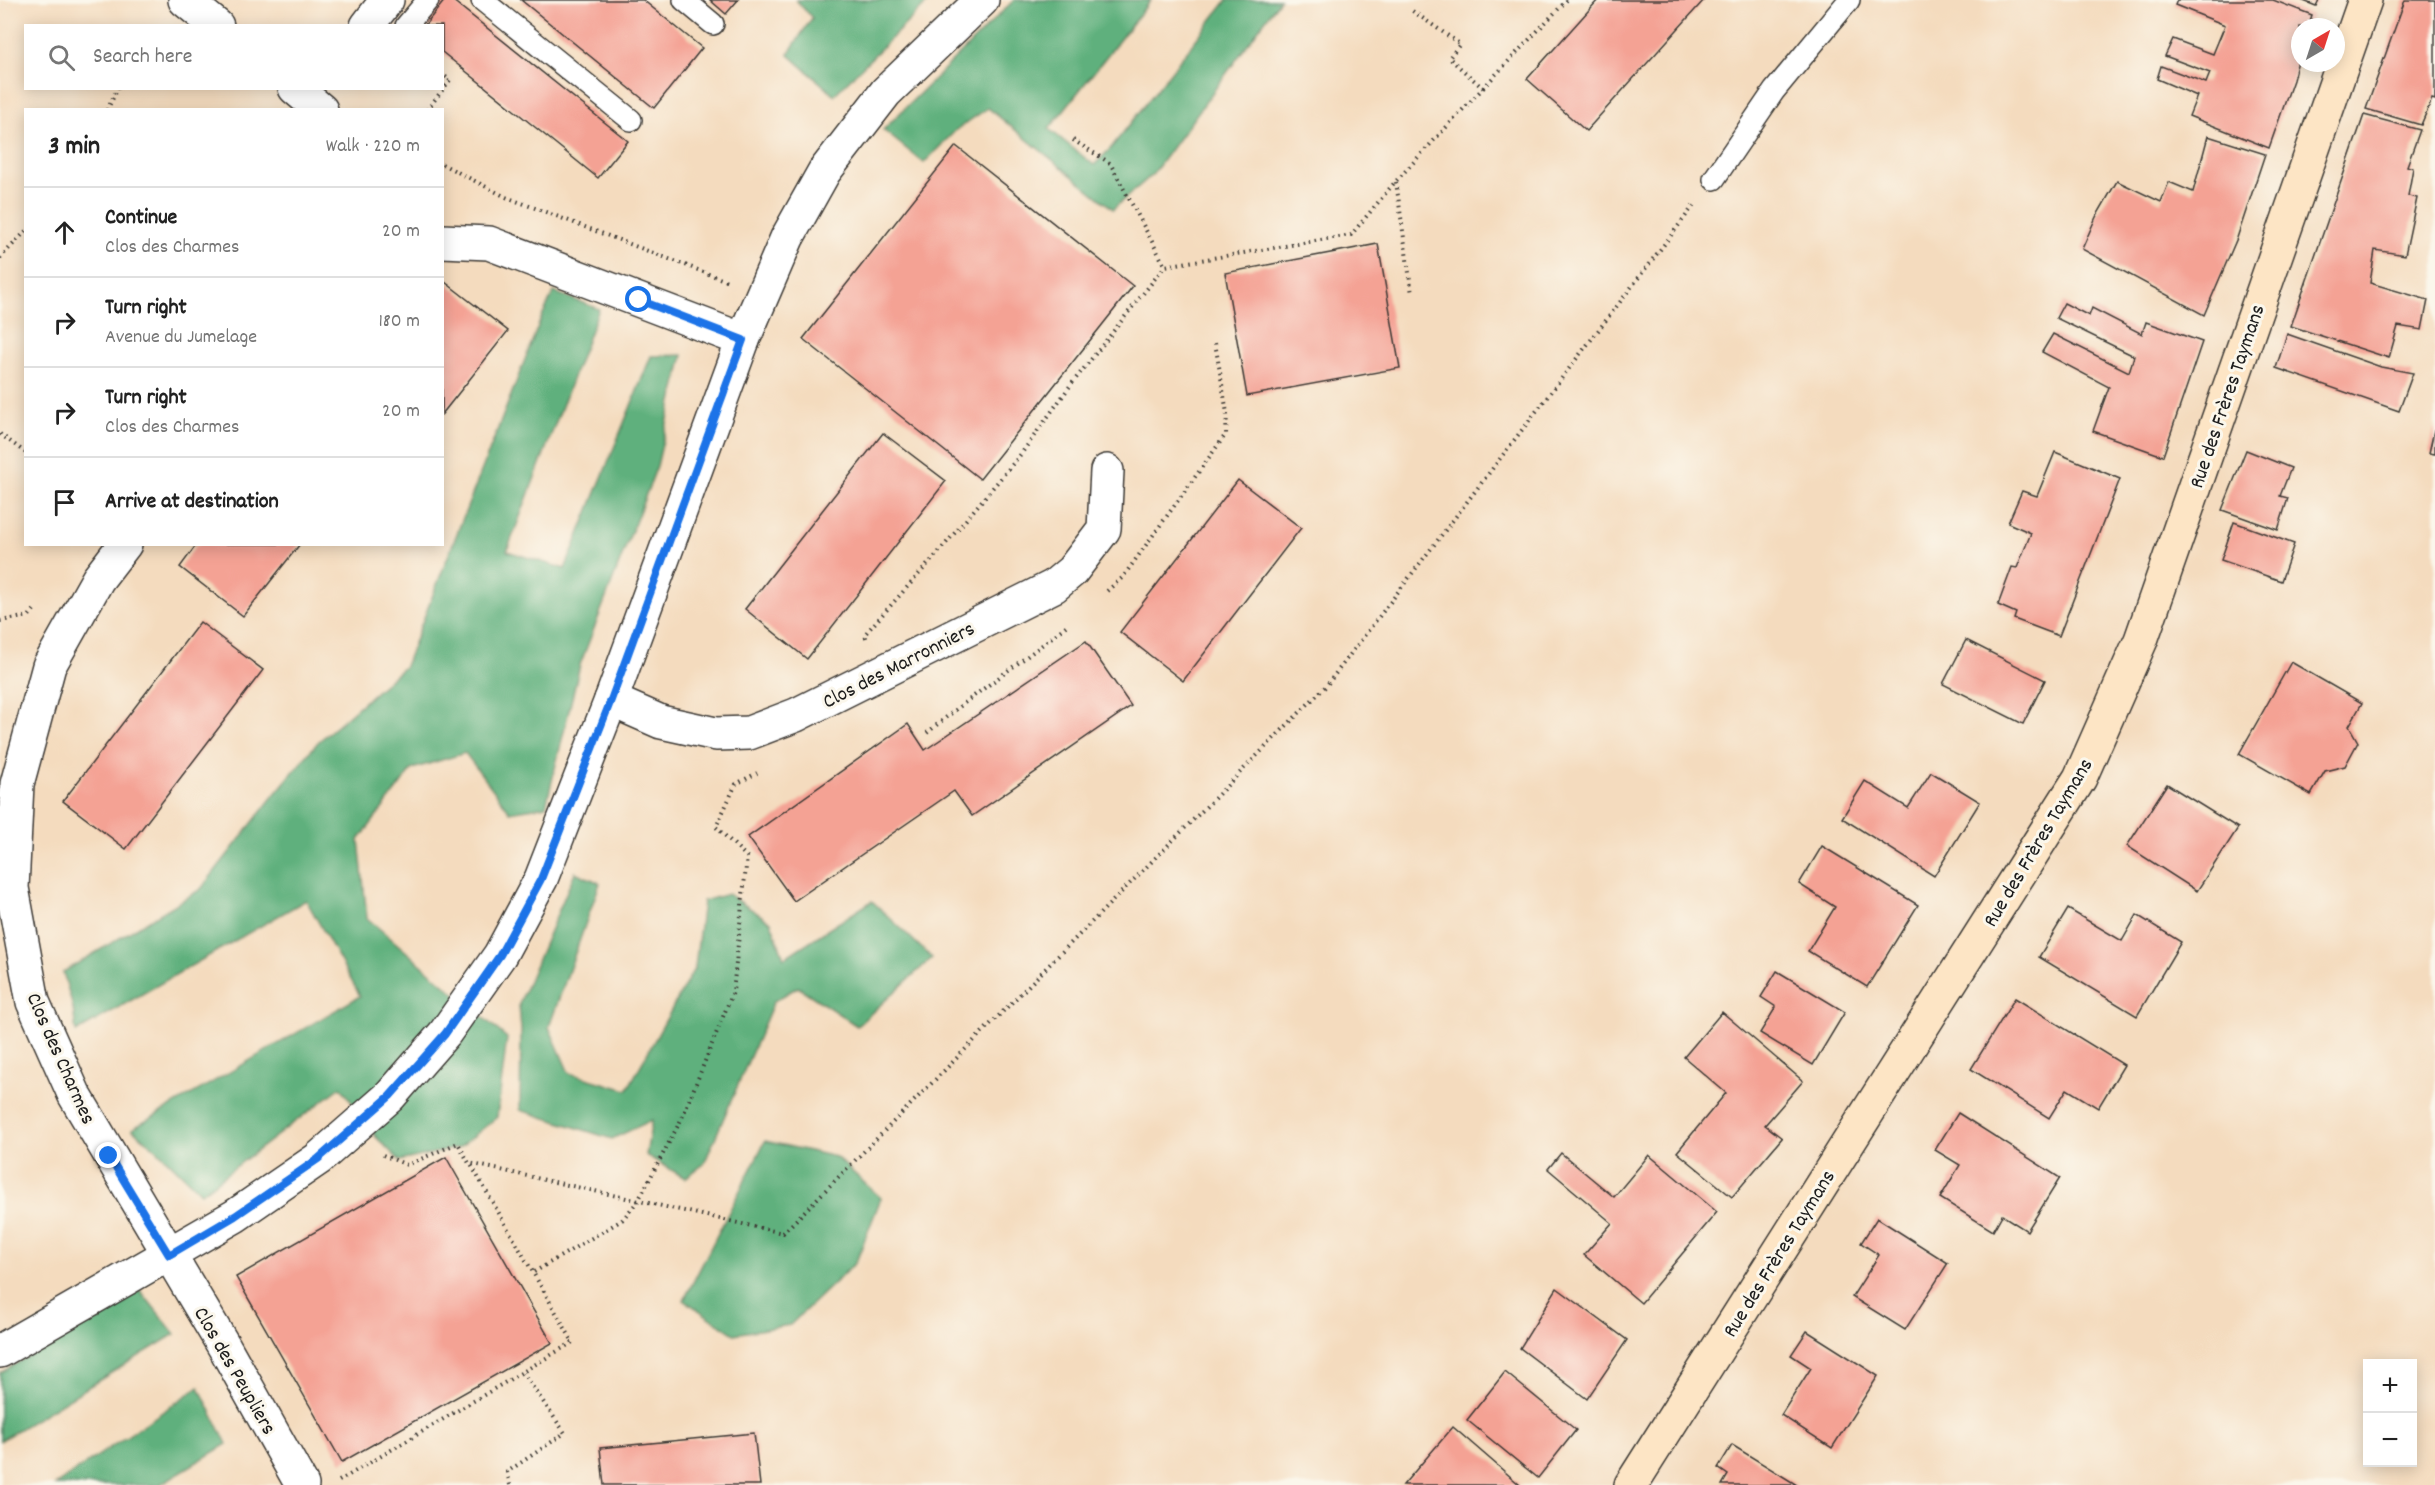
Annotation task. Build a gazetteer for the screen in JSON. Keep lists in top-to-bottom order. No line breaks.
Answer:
{"streets":{"street":["Rue des Frères Taymans","Clos des Marronniers","Clos des Charmes","Clos des Peupliers"]},"crossings":[["Clos des Charmes","Clos des Peupliers"]],"north":"top right","page":{"search":"Search here","heading":["3 min","Walk · 220 m"],"list":[["Continue","Clos des Charmes","20 m"],["Turn right","Avenue du Jumelage","180 m"],["Turn right","Clos des Charmes","20 m"],"Arrive at destination"],"map_buttons":["+","−"]}}
